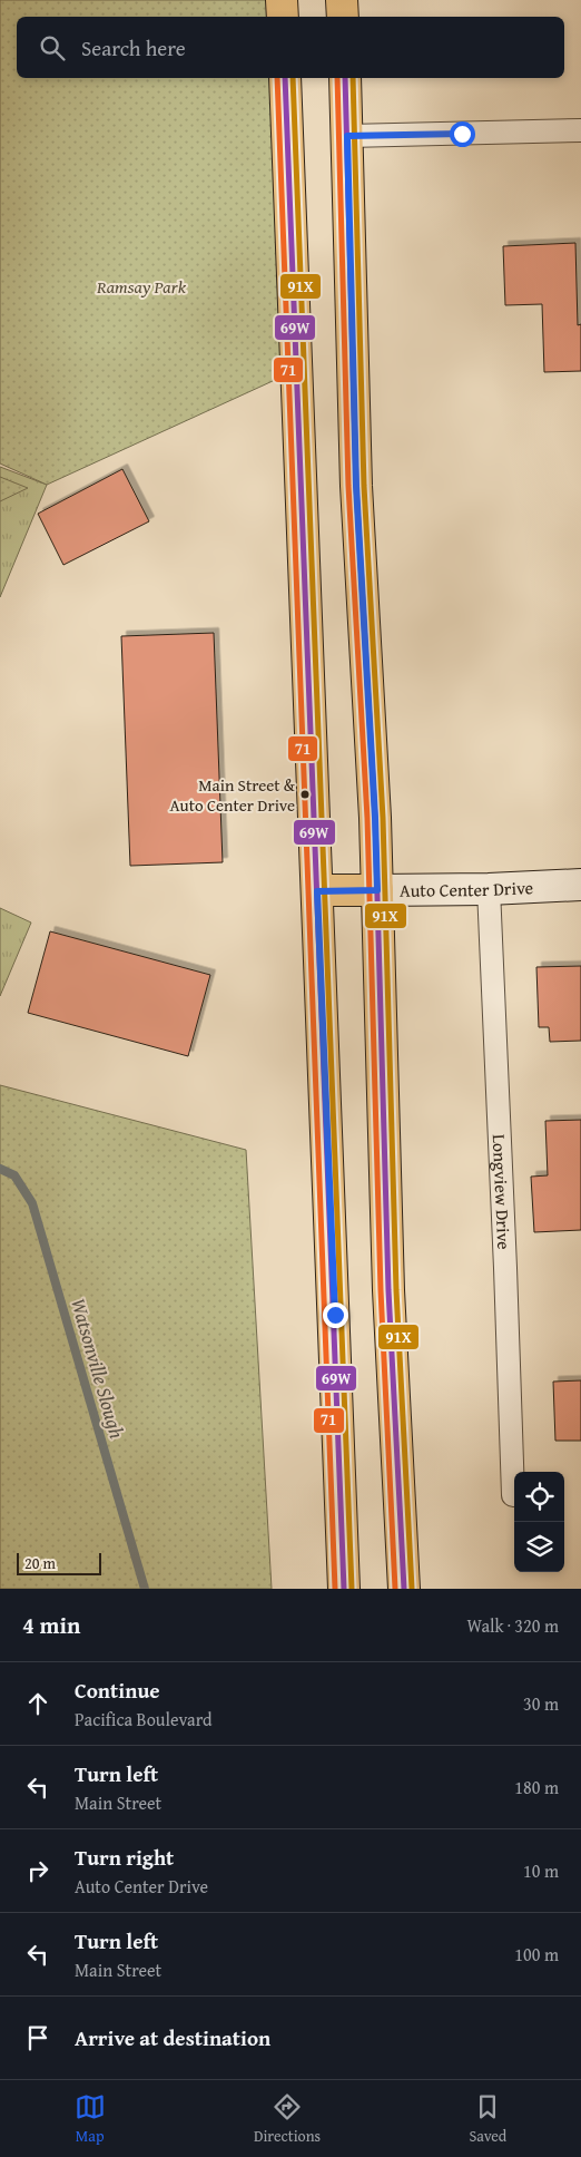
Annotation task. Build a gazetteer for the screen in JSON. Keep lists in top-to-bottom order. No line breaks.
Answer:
{"streets":{"main road":["Auto Center Drive"],"street":["Longview Drive"]},"crossings":[["Auto Center Drive","Longview Drive"]],"water":["Watsonville Slough"],"parks":["Ramsay Park"],"places":["Main Street & Auto Center Drive"],"lines":["transit line 69W","transit line 71","transit line 91X"],"scale_bar":"20 m","page":{"search":"Search here","scale":"20 m","heading":["4 min","Walk · 320 m"],"list":[["Continue","Pacifica Boulevard","30 m"],["Turn left","Main Street","180 m"],["Turn right","Auto Center Drive","10 m"],["Turn left","Main Street","100 m"],"Arrive at destination"],"nav":["Map","Directions","Saved"]}}
